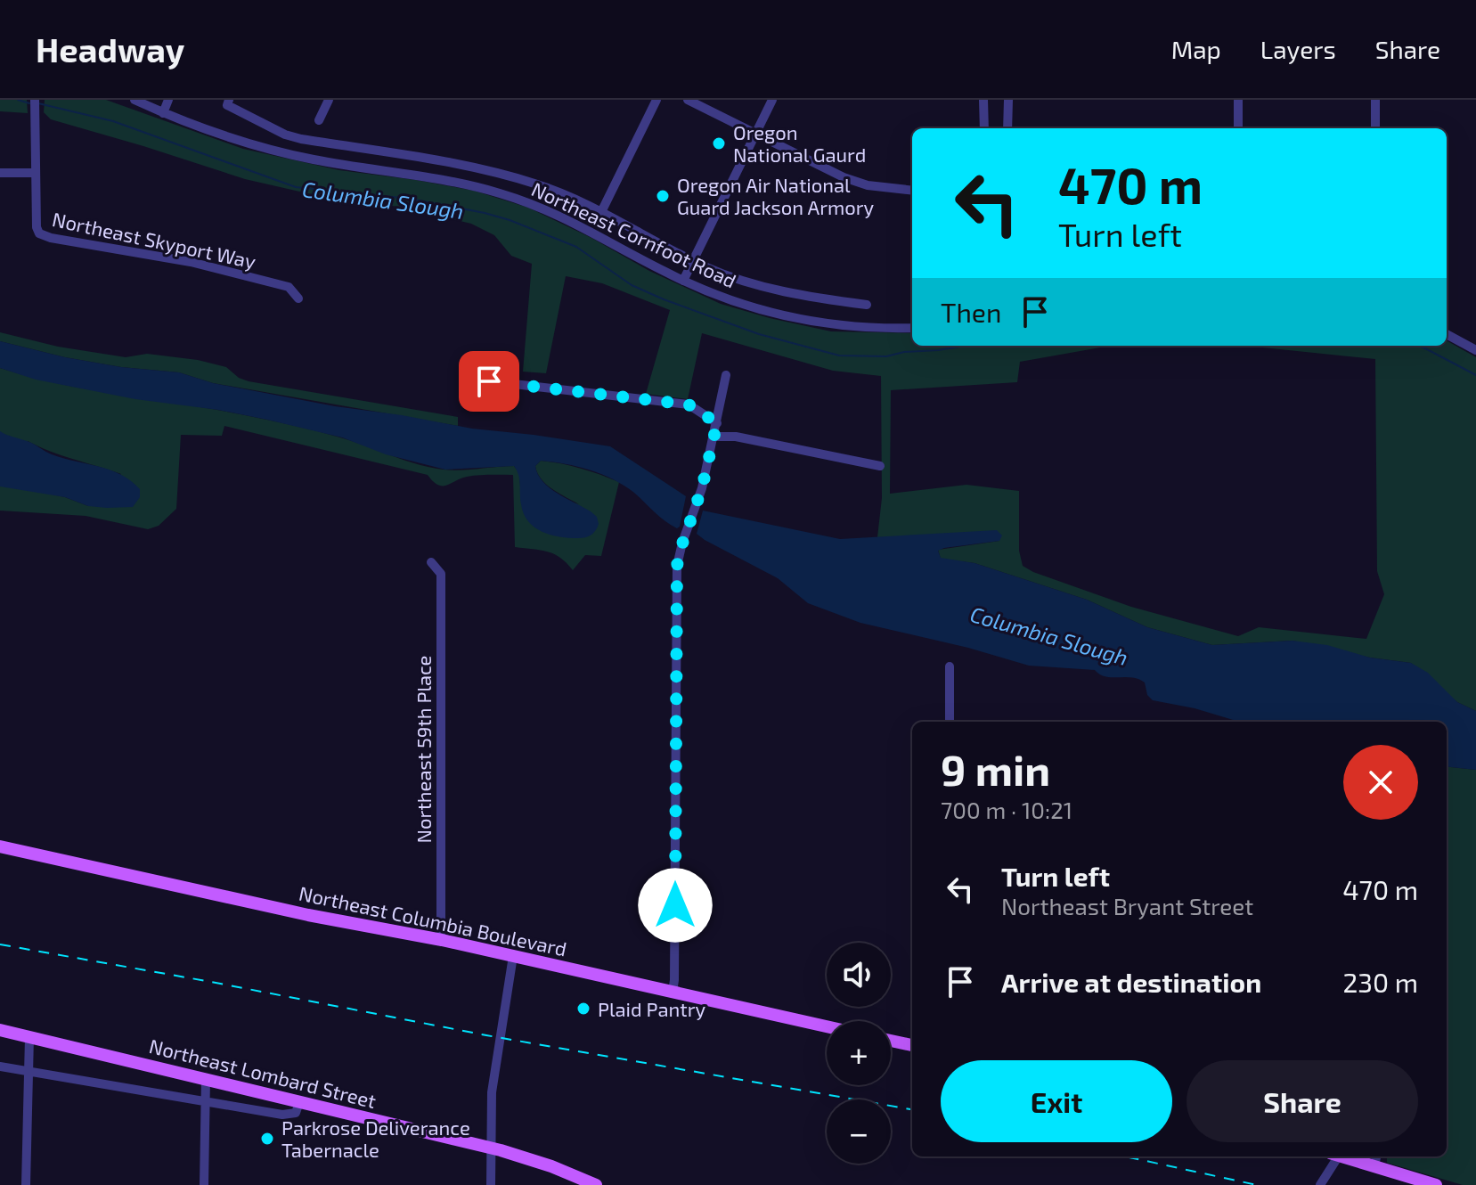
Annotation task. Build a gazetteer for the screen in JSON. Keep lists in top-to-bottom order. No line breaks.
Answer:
{"streets":{"main road":["Northeast Columbia Boulevard","Northeast Lombard Street"],"street":["Northeast Cornfoot Road","Northeast Skyport Way","Northeast 59th Place"]},"crossings":[["Northeast 59th Place","Northeast Columbia Boulevard"]],"water":["Columbia Slough"],"places":["Oregon National Gaurd","Oregon Air National Guard Jackson Armory","Plaid Pantry","Parkrose Deliverance Tabernacle"],"page":{"header":"Headway","nav":["Map","Layers","Share"],"turn":["470 m","Turn left"],"then":"Then","heading":["9 min","700 m · 10:21"],"list":[{"name":"Turn left","note":"Northeast Bryant Street","value":"470 m"},{"name":"Arrive at destination","value":"230 m"}],"map_buttons":["+","−"],"buttons":["Exit","Share"]}}
